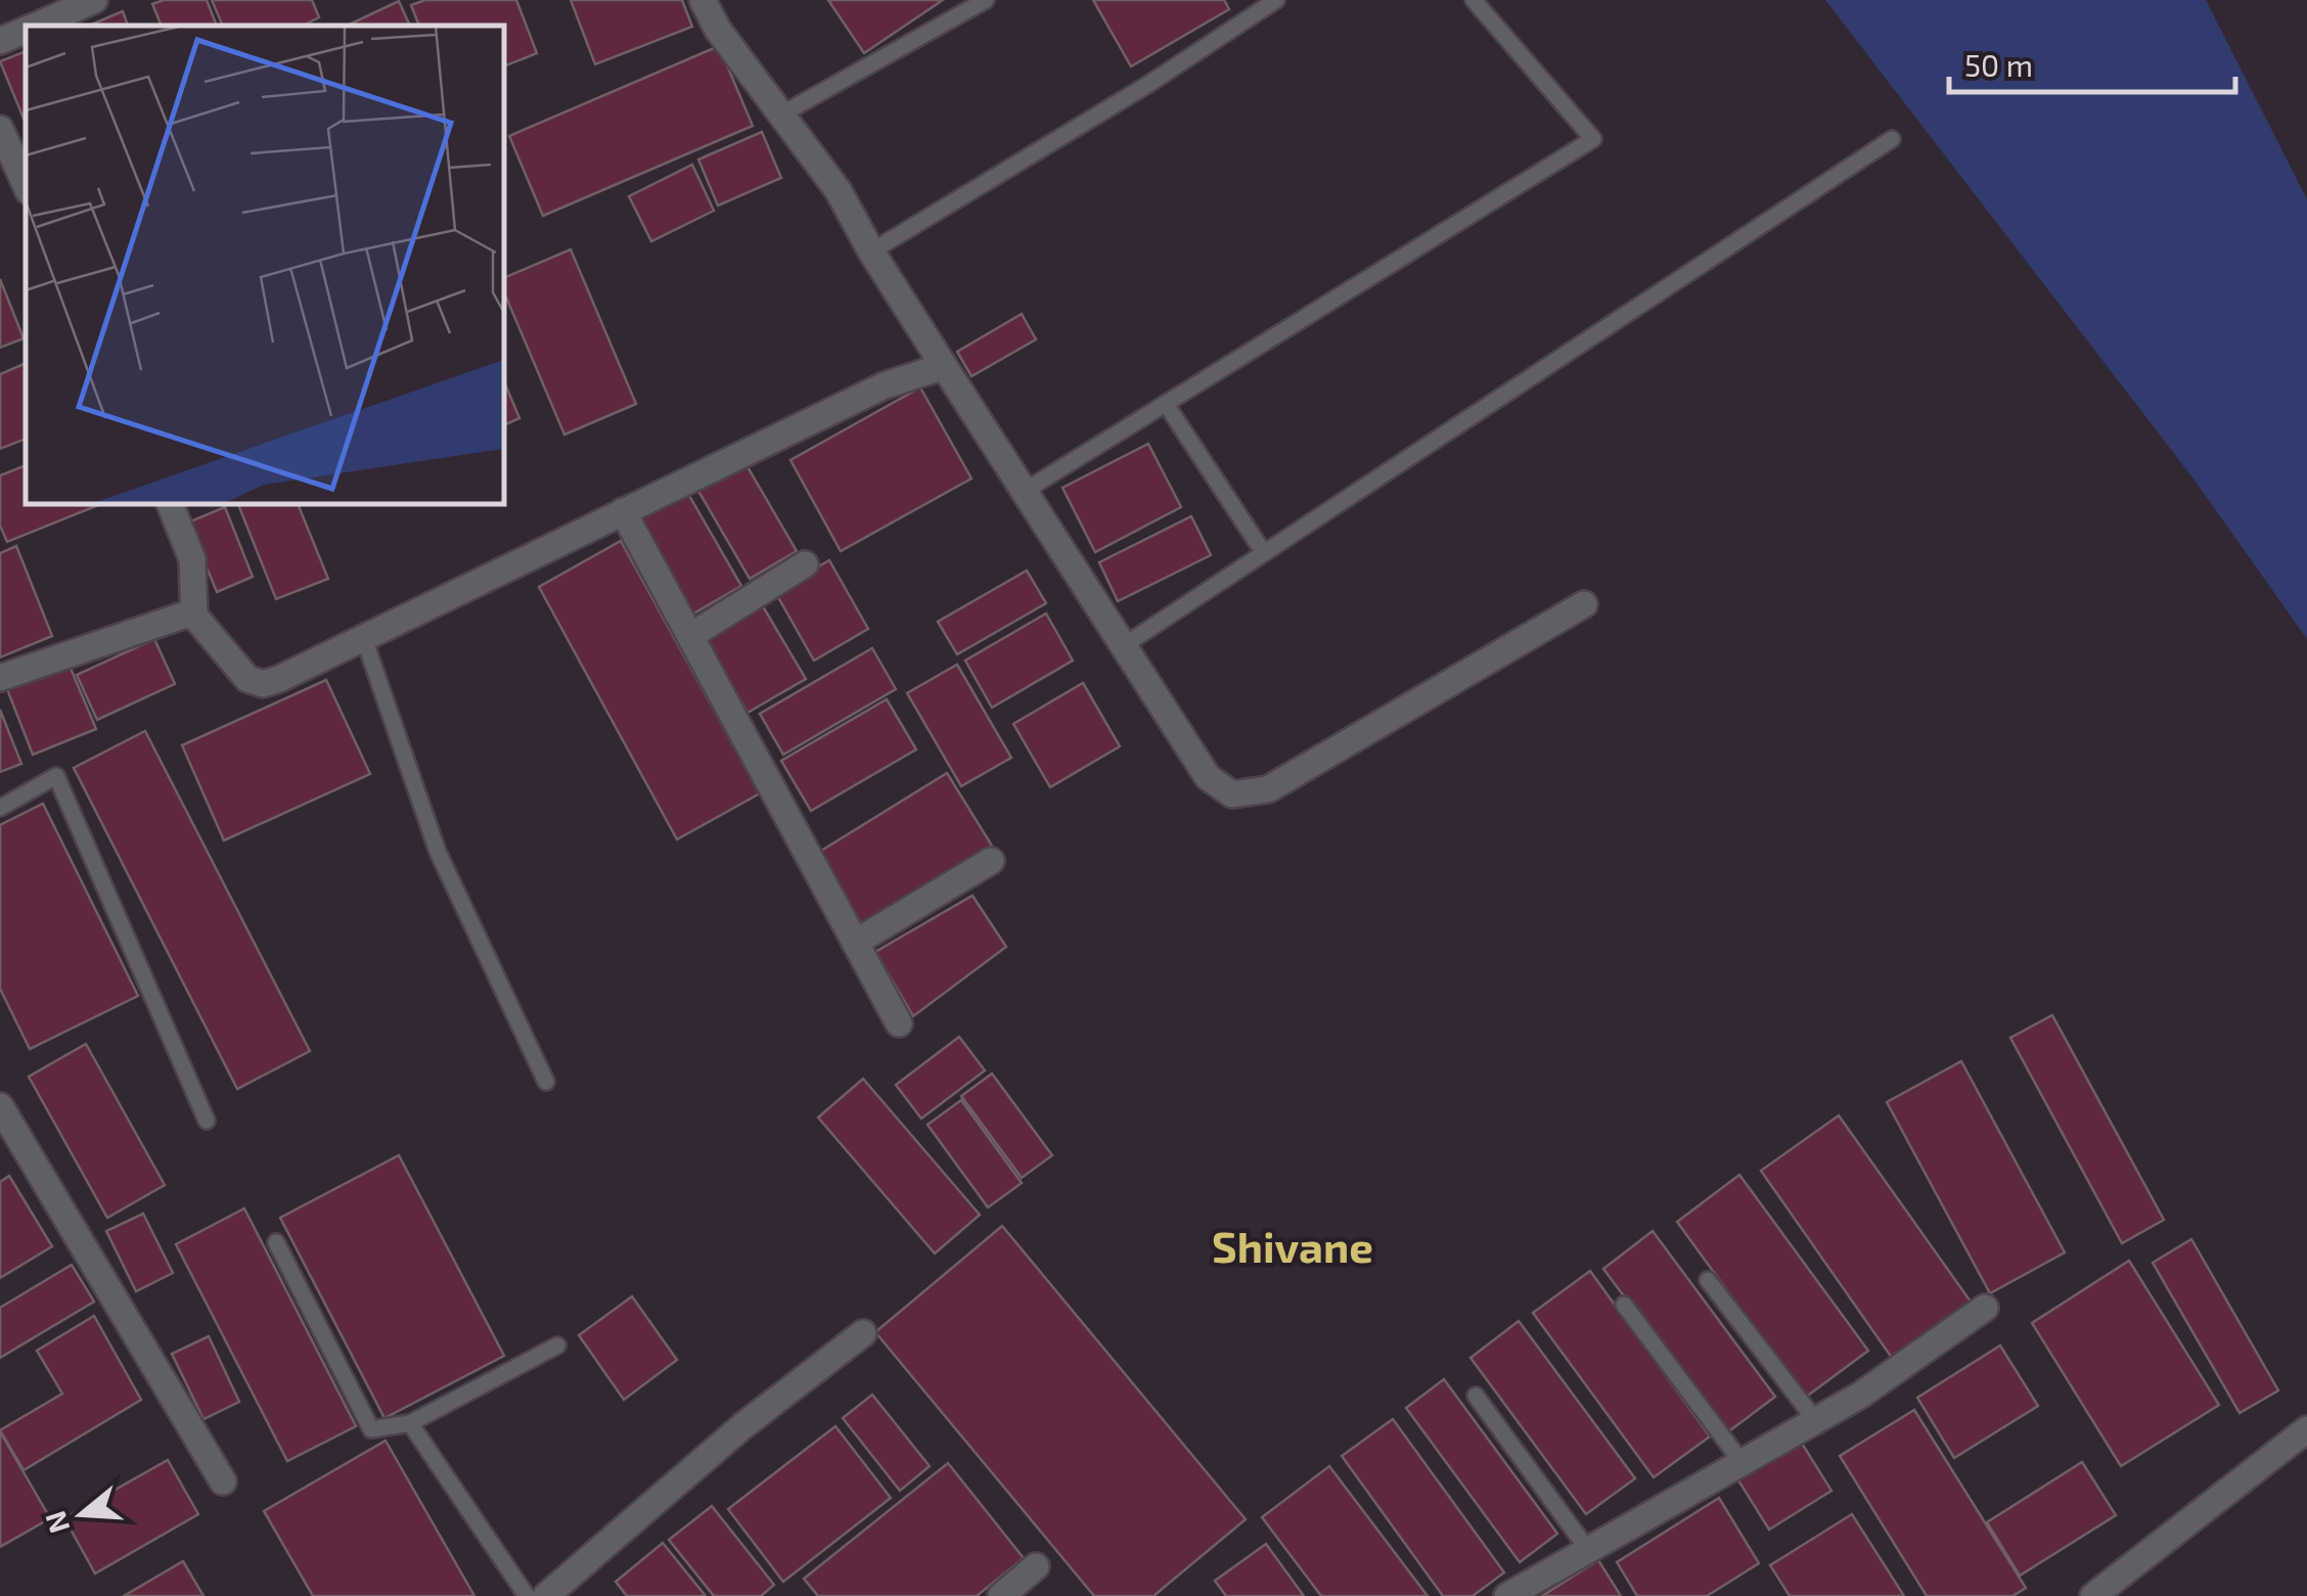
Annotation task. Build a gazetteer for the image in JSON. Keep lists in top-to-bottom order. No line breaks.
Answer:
{"districts":["Shivane"],"scale_bar":"50 m","north":"left"}
